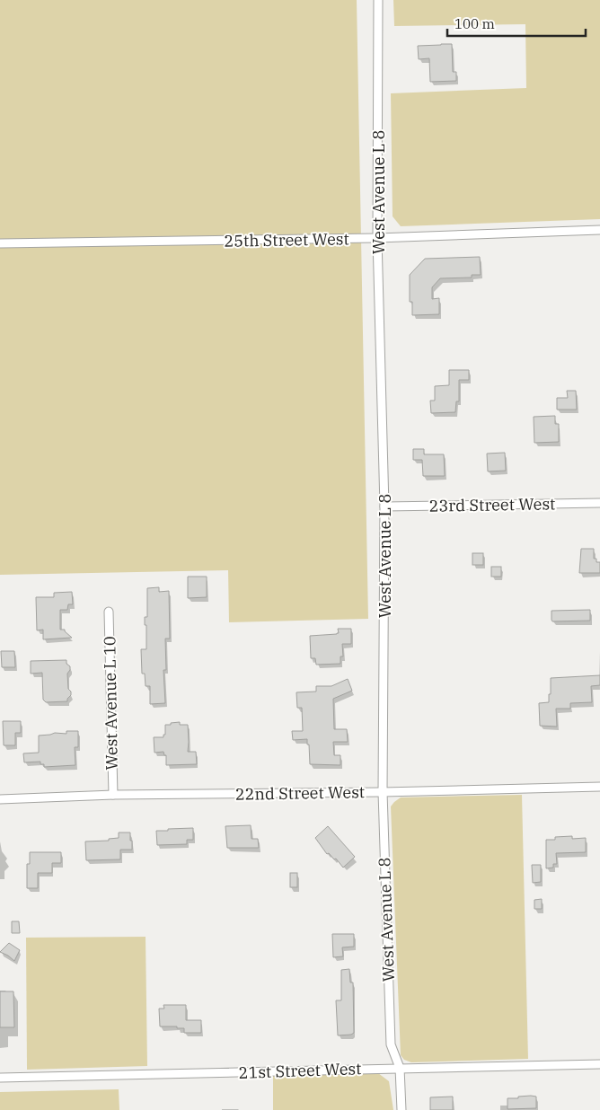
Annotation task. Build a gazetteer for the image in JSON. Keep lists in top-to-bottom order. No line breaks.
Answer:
{"streets":{"street":["West Avenue L 8","25th Street West","23rd Street West","West Avenue L 10","22nd Street West","21st Street West"]},"crossings":[["West Avenue L 8","25th Street West"],["West Avenue L 8","23rd Street West"],["West Avenue L 8","22nd Street West"],["West Avenue L 8","21st Street West"],["West Avenue L 10","22nd Street West"]],"scale_bar":"100 m"}
